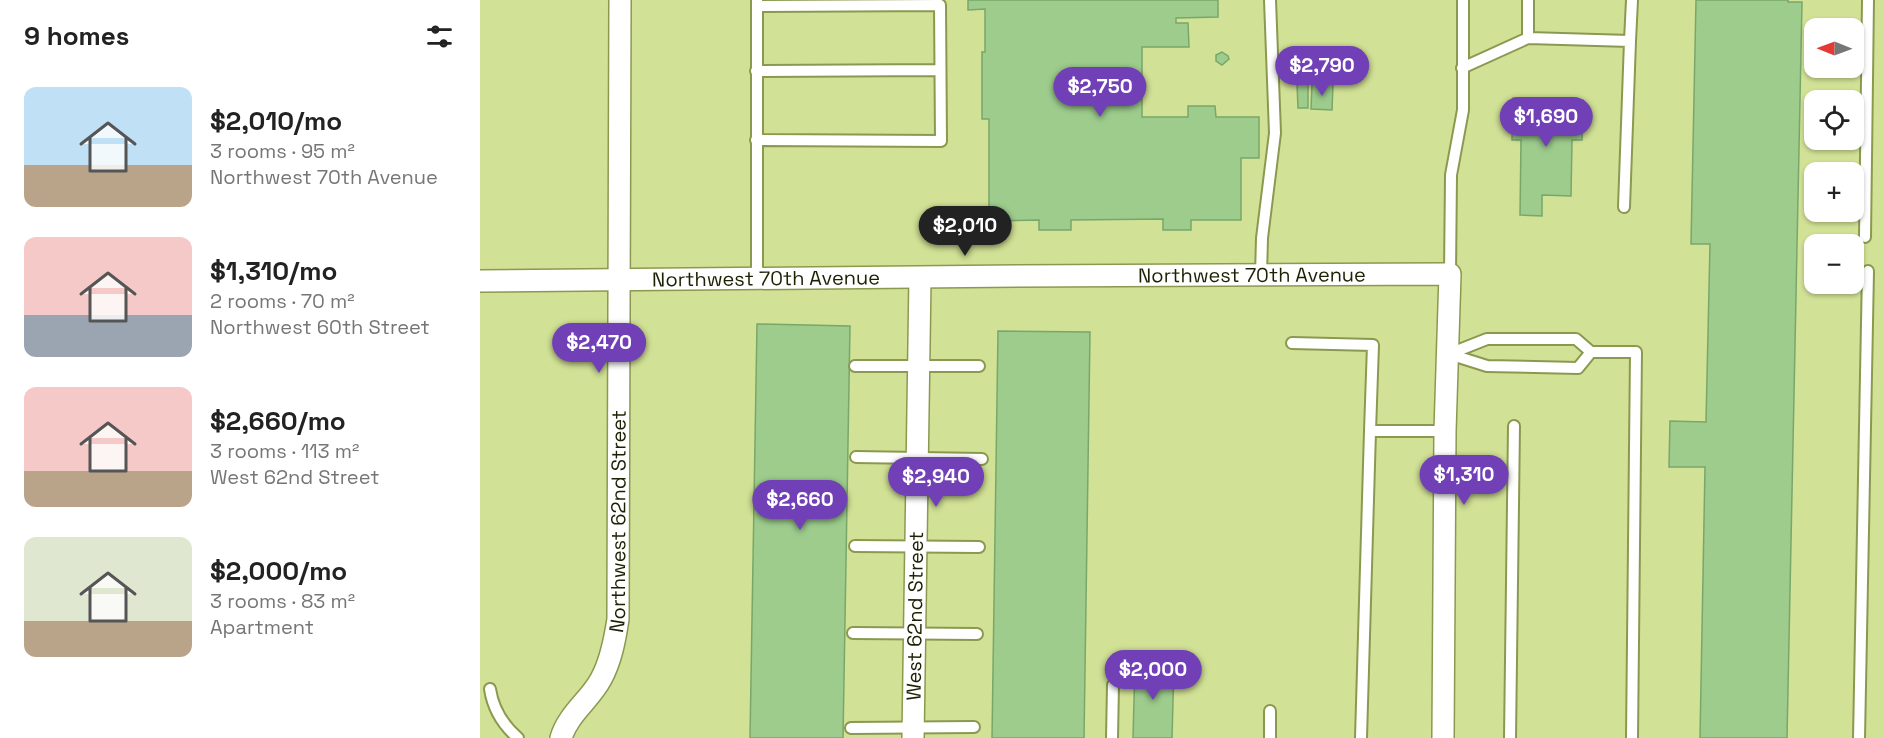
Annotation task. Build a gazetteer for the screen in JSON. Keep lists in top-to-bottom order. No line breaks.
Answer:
{"streets":{"street":["Northwest 70th Avenue","Northwest 62nd Street","West 62nd Street"]},"crossings":[["Northwest 70th Avenue","Northwest 62nd Street"],["Northwest 70th Avenue","West 62nd Street"]],"north":"left","page":{"heading":"9 homes","map_buttons":["+","−"],"price":["$2,790","$2,750","$1,690","$2,010","$2,470","$1,310","$2,940","$2,660","$2,000"],"list":[{"name":"$2,010/mo","note":"3 rooms · 95 m² · Northwest 70th Avenue"},{"name":"$1,310/mo","note":"2 rooms · 70 m² · Northwest 60th Street"},{"name":"$2,660/mo","note":"3 rooms · 113 m² · West 62nd Street"},{"name":"$2,000/mo","note":"3 rooms · 83 m² · Apartment"}]}}
